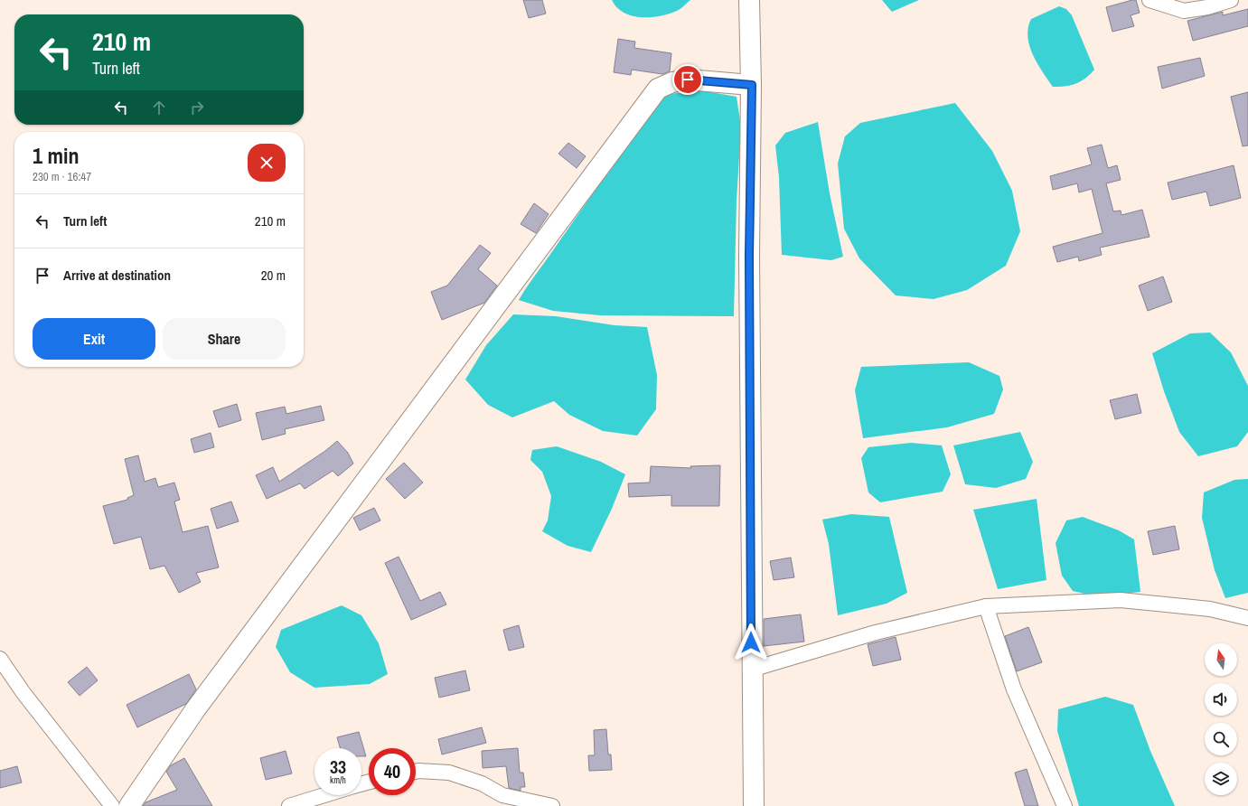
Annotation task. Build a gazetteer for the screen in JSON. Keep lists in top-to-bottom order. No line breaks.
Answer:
{"north":"top","page":{"turn":["210 m","Turn left"],"heading":["1 min","230 m · 16:47"],"list":[{"name":"Turn left","value":"210 m"},{"name":"Arrive at destination","value":"20 m"}],"buttons":["Exit","Share"],"speed":"33 km/h","limit":"40"}}
